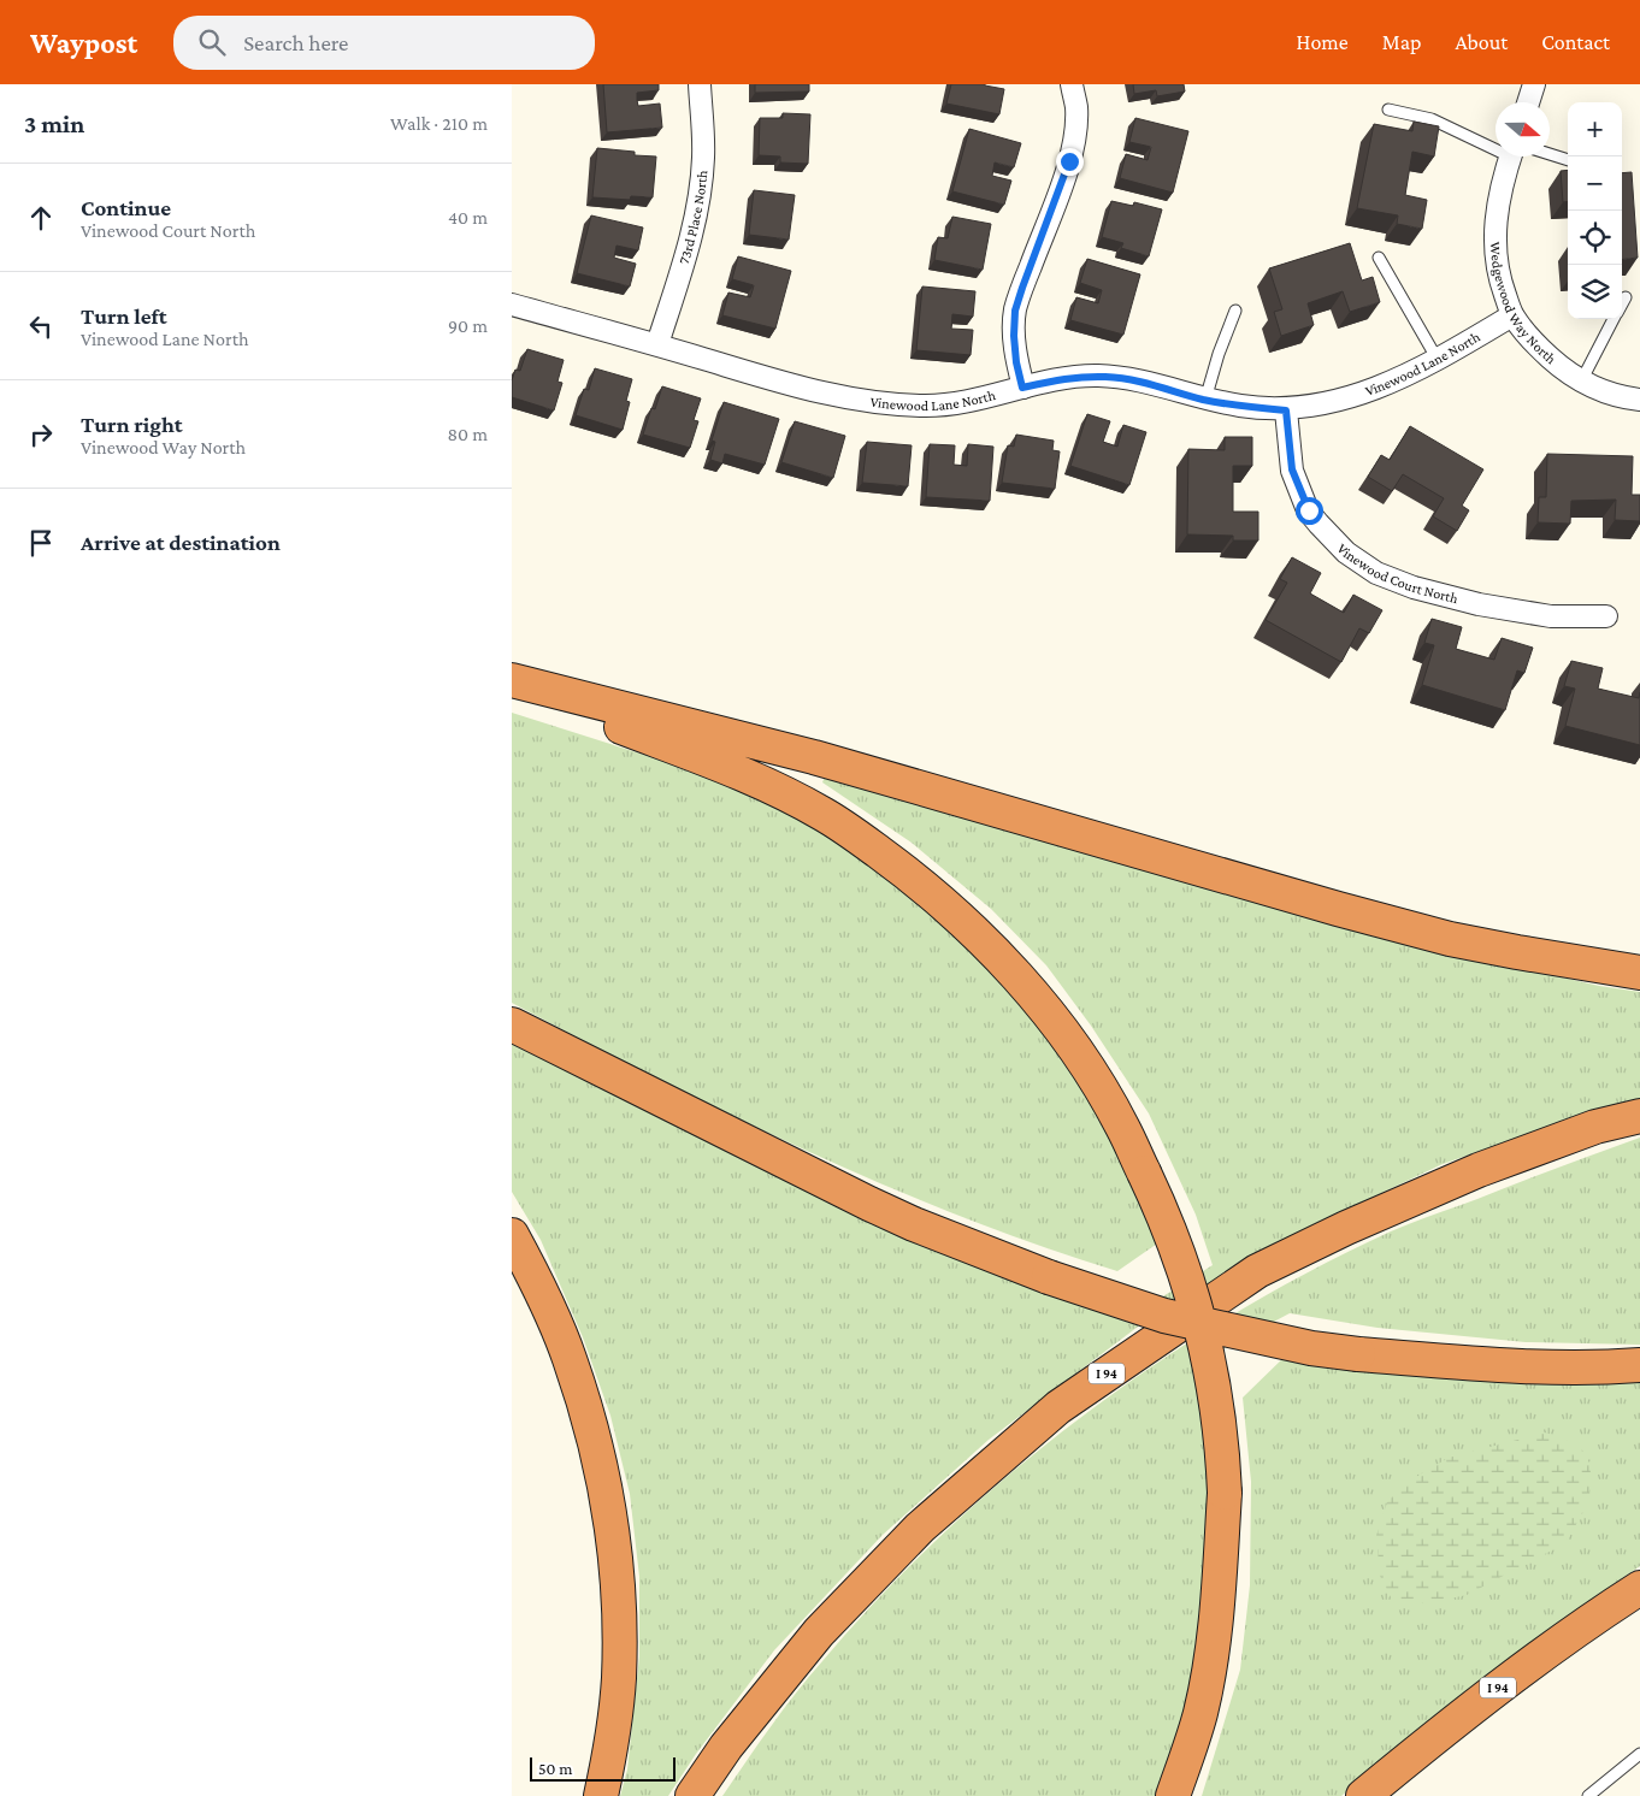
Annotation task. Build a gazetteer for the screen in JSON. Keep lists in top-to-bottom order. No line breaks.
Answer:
{"streets":{"highway":["I 94"],"street":["73rd Place North","Wedgewood Way North","Vinewood Lane North","Vinewood Court North"]},"crossings":[["73rd Place North","Vinewood Lane North"],["Wedgewood Way North","Vinewood Lane North"],["Vinewood Lane North","Vinewood Court North"]],"scale_bar":"50 m","north":"right","page":{"header":"Waypost","search":"Search here","nav":["Home","Map","About","Contact"],"heading":["3 min","Walk · 210 m"],"map_buttons":["+","−"],"list":[["Continue","Vinewood Court North","40 m"],["Turn left","Vinewood Lane North","90 m"],["Turn right","Vinewood Way North","80 m"],"Arrive at destination"],"scale":"50 m"}}
